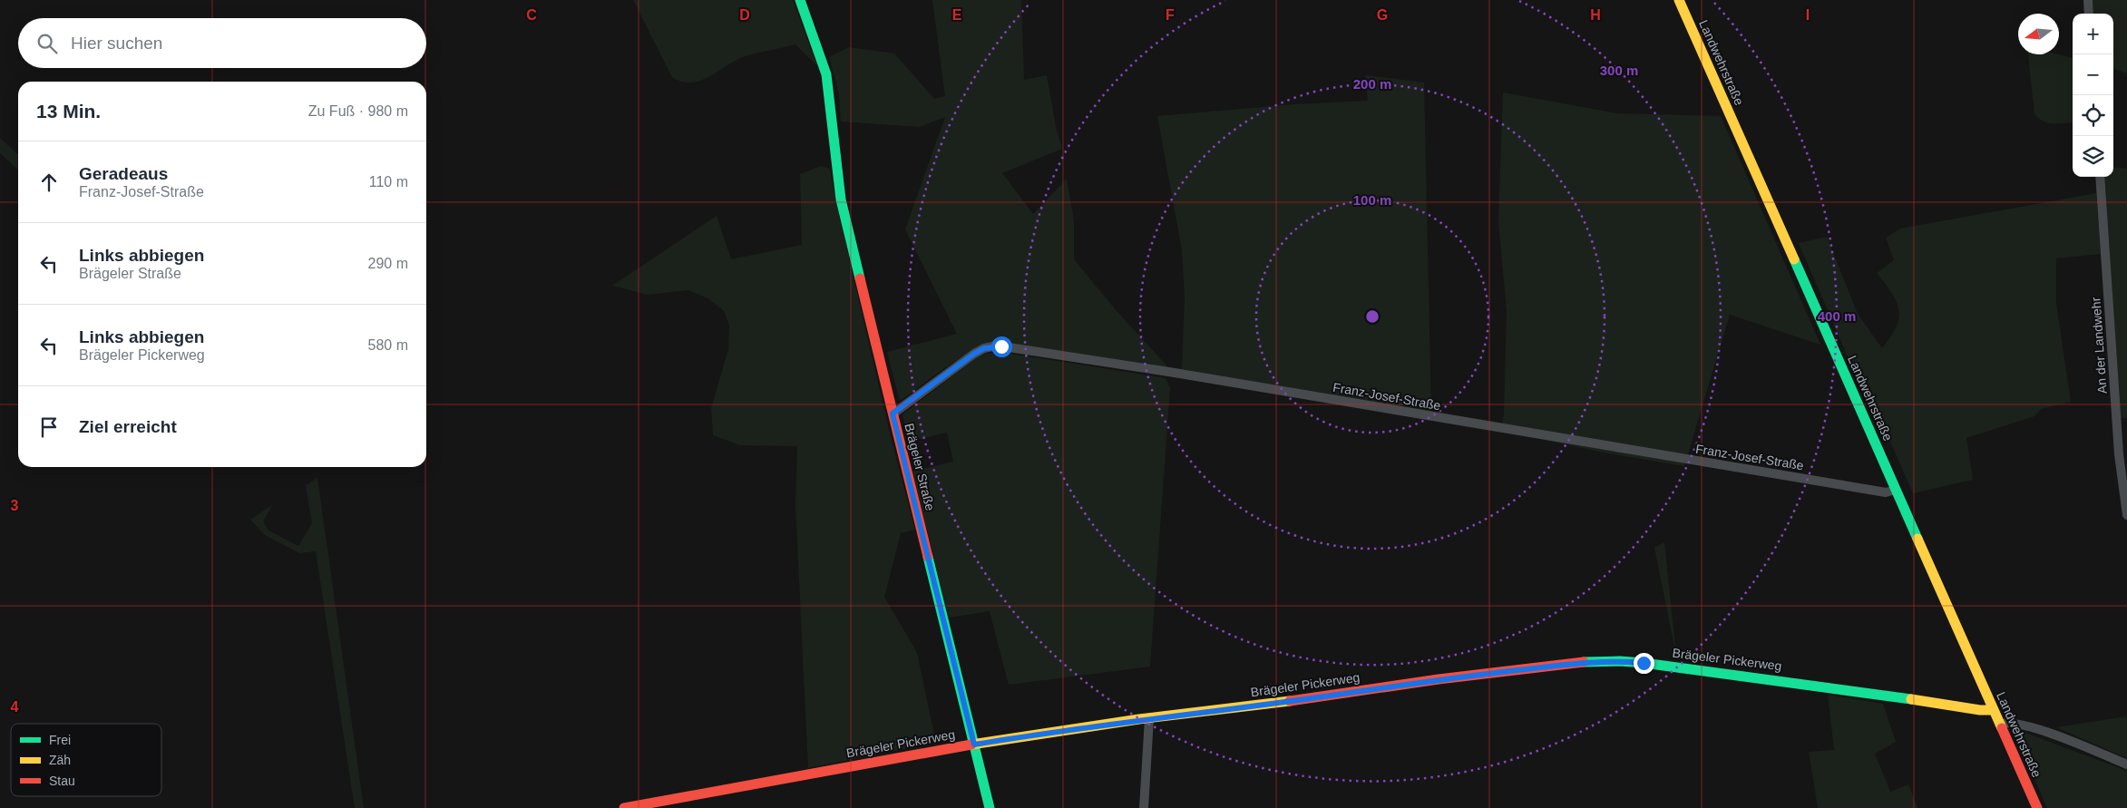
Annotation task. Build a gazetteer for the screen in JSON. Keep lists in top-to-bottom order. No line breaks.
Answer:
{"streets":{"street":["Landwehrstraße","An der Landwehr","Franz-Josef-Straße","Brägeler Straße","Brägeler Pickerweg"]},"crossings":[["Landwehrstraße","Franz-Josef-Straße"],["Landwehrstraße","Brägeler Pickerweg"],["Franz-Josef-Straße","Brägeler Straße"],["Brägeler Straße","Brägeler Pickerweg"]],"legend":["Frei","Zäh","Stau"],"north":"left","page":{"map_buttons":["+","−"],"search":"Hier suchen","heading":["13 Min.","Zu Fuß · 980 m"],"list":[["Geradeaus","Franz-Josef-Straße","110 m"],["Links abbiegen","Brägeler Straße","290 m"],["Links abbiegen","Brägeler Pickerweg","580 m"],"Ziel erreicht"]},"grid":{"columns":["C","D","E","F","G","H","I"],"rows":["3","4"]},"rings":["300 m","200 m","100 m","400 m"]}
